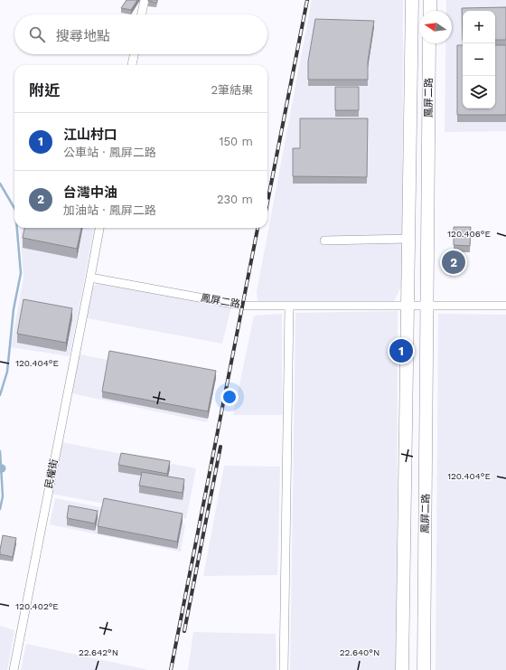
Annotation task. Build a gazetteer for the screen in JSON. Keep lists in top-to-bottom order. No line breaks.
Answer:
{"streets":{"main road":["鳳屏二路"],"street":["民權街"]},"crossings":[["鳳屏二路","民權街"]],"north":"left","page":{"map_buttons":["+","−"],"search":"搜尋地點","heading":["附近","2筆結果"],"list":[{"mark":"1","name":"江山村口","note":"公車站 · 鳳屏二路","value":"150 m"},{"mark":"2","name":"台灣中油","note":"加油站 · 鳳屏二路","value":"230 m"}],"pins":["2","1"]},"coordinates":["120.406°E","120.404°E","120.402°E","22.642°N","22.640°N"]}
